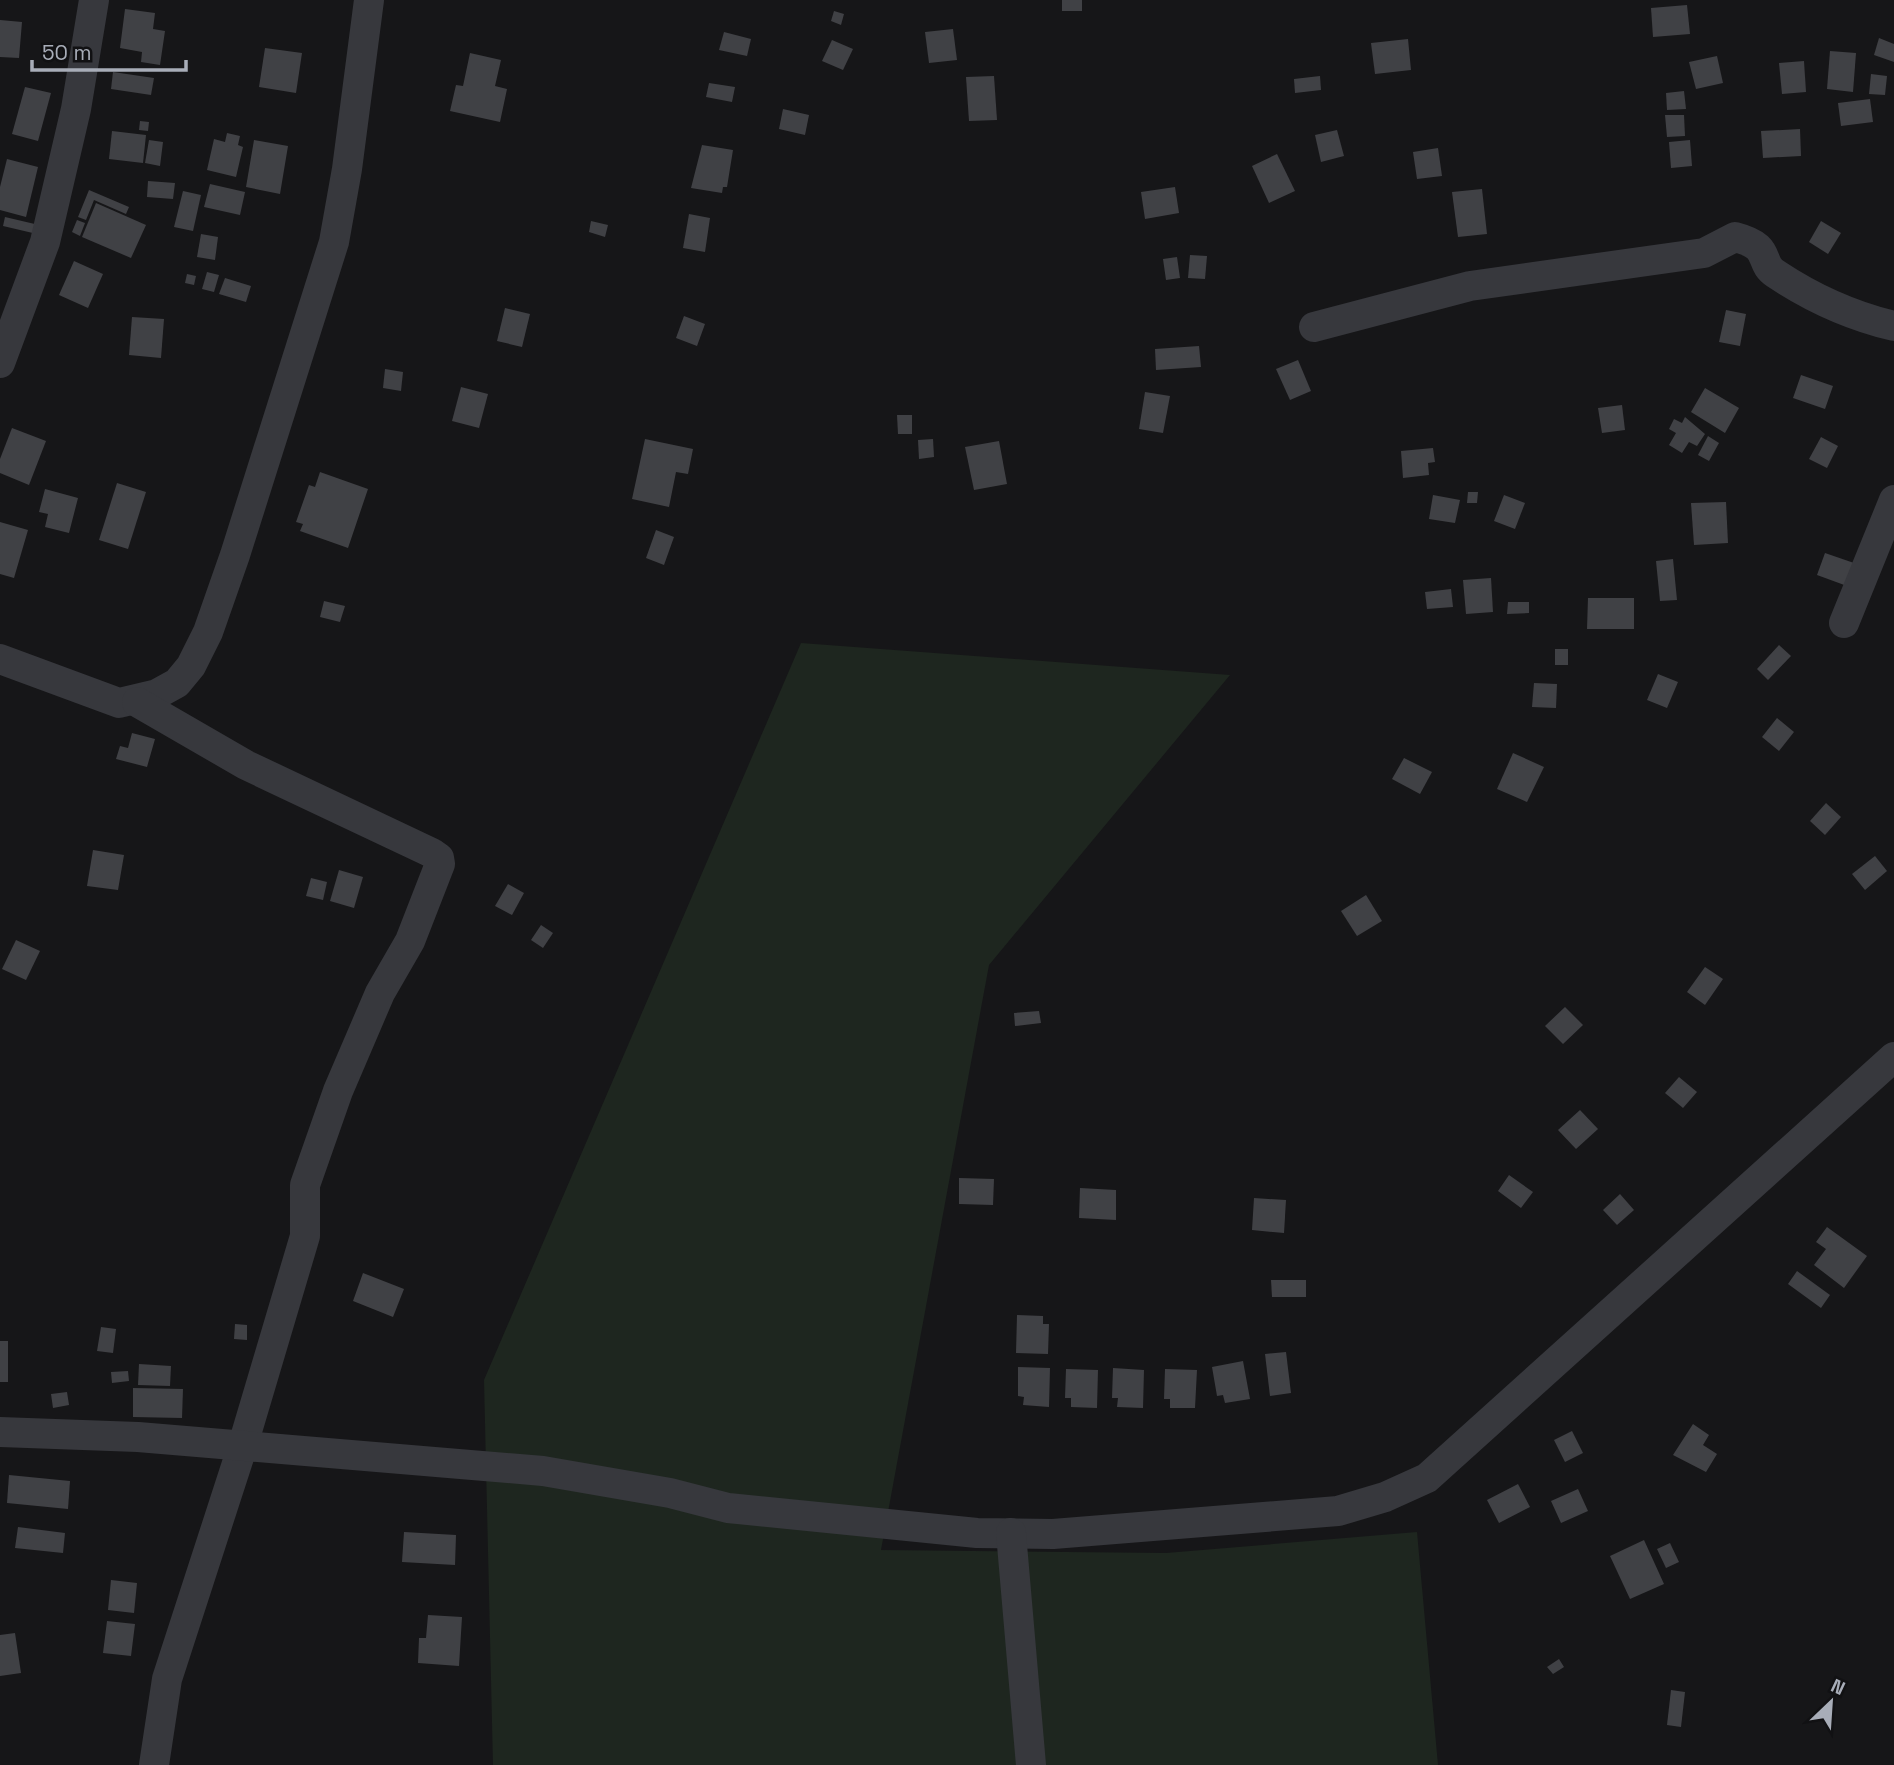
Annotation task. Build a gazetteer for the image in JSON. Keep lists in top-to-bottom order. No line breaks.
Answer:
{"scale_bar":"50 m","north":"top right"}
